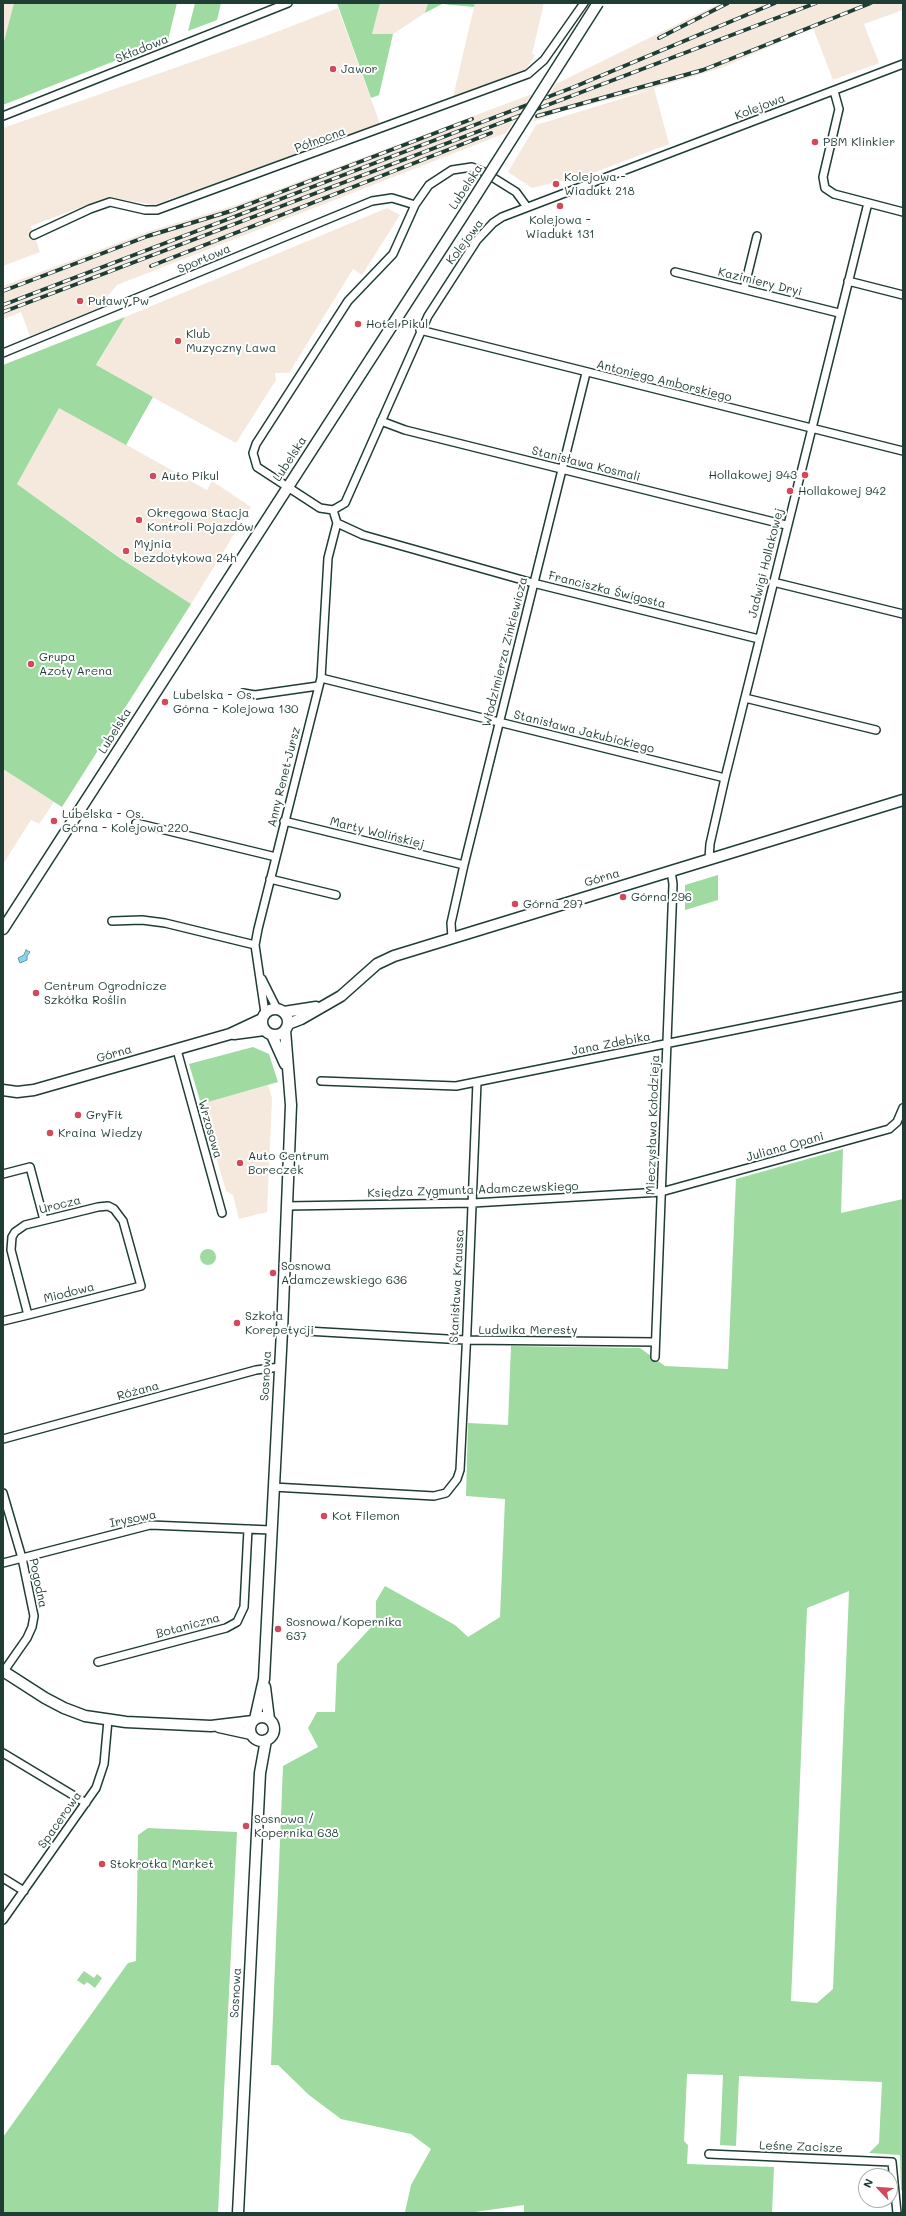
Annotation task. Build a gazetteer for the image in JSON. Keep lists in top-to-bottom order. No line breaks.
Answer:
{"streets":{"street":["Składowa","Kolejowa","Północna","Lubelska","Sportowa","Kazimiery Dryi","Antoniego Amborskiego","Stanisława Kosmali","Jadwigi Hollakowej","Franciszka Świgosta","Włodzimierza Zinkiewicza","Stanisława Jakubickiego","Anny Renet-Jursz","Marty Wolińskiej","Górna","Jana Zdebika","Mieczysława Kołodzieja","Wrzosowa","Juliana Opani","Księdza Zygmunta Adamczewskiego","Urocza","Stanisława Kraussa","Miodowa","Ludwika Meresty","Sosnowa","Różana","Irysowa","Pogodna","Botaniczna","Spacerowa","Leśne Zacisze"]},"crossings":[["Kolejowa","Antoniego Amborskiego"],["Kolejowa","Stanisława Kosmali"],["Kazimiery Dryi","Jadwigi Hollakowej"],["Antoniego Amborskiego","Jadwigi Hollakowej"],["Antoniego Amborskiego","Włodzimierza Zinkiewicza"],["Stanisława Kosmali","Jadwigi Hollakowej"],["Stanisława Kosmali","Włodzimierza Zinkiewicza"],["Jadwigi Hollakowej","Franciszka Świgosta"],["Jadwigi Hollakowej","Stanisława Jakubickiego"],["Jadwigi Hollakowej","Górna"],["Franciszka Świgosta","Włodzimierza Zinkiewicza"],["Franciszka Świgosta","Anny Renet-Jursz"],["Włodzimierza Zinkiewicza","Stanisława Jakubickiego"],["Włodzimierza Zinkiewicza","Marty Wolińskiej"],["Włodzimierza Zinkiewicza","Górna"],["Stanisława Jakubickiego","Anny Renet-Jursz"],["Anny Renet-Jursz","Marty Wolińskiej"],["Anny Renet-Jursz","Górna"],["Anny Renet-Jursz","Sosnowa"],["Górna","Mieczysława Kołodzieja"],["Górna","Wrzosowa"],["Górna","Sosnowa"],["Jana Zdebika","Mieczysława Kołodzieja"],["Jana Zdebika","Stanisława Kraussa"],["Mieczysława Kołodzieja","Juliana Opani"],["Mieczysława Kołodzieja","Księdza Zygmunta Adamczewskiego"],["Mieczysława Kołodzieja","Ludwika Meresty"],["Juliana Opani","Księdza Zygmunta Adamczewskiego"],["Księdza Zygmunta Adamczewskiego","Stanisława Kraussa"],["Księdza Zygmunta Adamczewskiego","Sosnowa"],["Urocza","Miodowa"],["Stanisława Kraussa","Ludwika Meresty"],["Stanisława Kraussa","Sosnowa"],["Sosnowa","Różana"],["Sosnowa","Irysowa"],["Irysowa","Pogodna"],["Irysowa","Botaniczna"]],"places":["Jawor","PBM Klinkier","Kolejowa - Wiadukt 218","Kolejowa - Wiadukt 131","Puławy Pw","Hotel Pikul","Klub Muzyczny Lawa","Hollakowej 943","Auto Pikul","Hollakowej 942","Okręgowa Stacja Kontroli Pojazdów","Myjnia bezdotykowa 24h","Grupa Azoty Arena","Lubelska - Os. Górna - Kolejowa 130","Lubelska - Os. Górna - Kolejowa 220","Górna 296","Górna 297","Centrum Ogrodnicze Szkółka Roślin","GryFit","Kraina Wiedzy","Auto Centrum Boreczek","Sosnowa Adamczewskiego 636","Szkoła Korepetycji","Kot Filemon","Sosnowa/Kopernika 637","Sosnowa / Kopernika 638","Stokrotka Market"],"north":"top left"}
